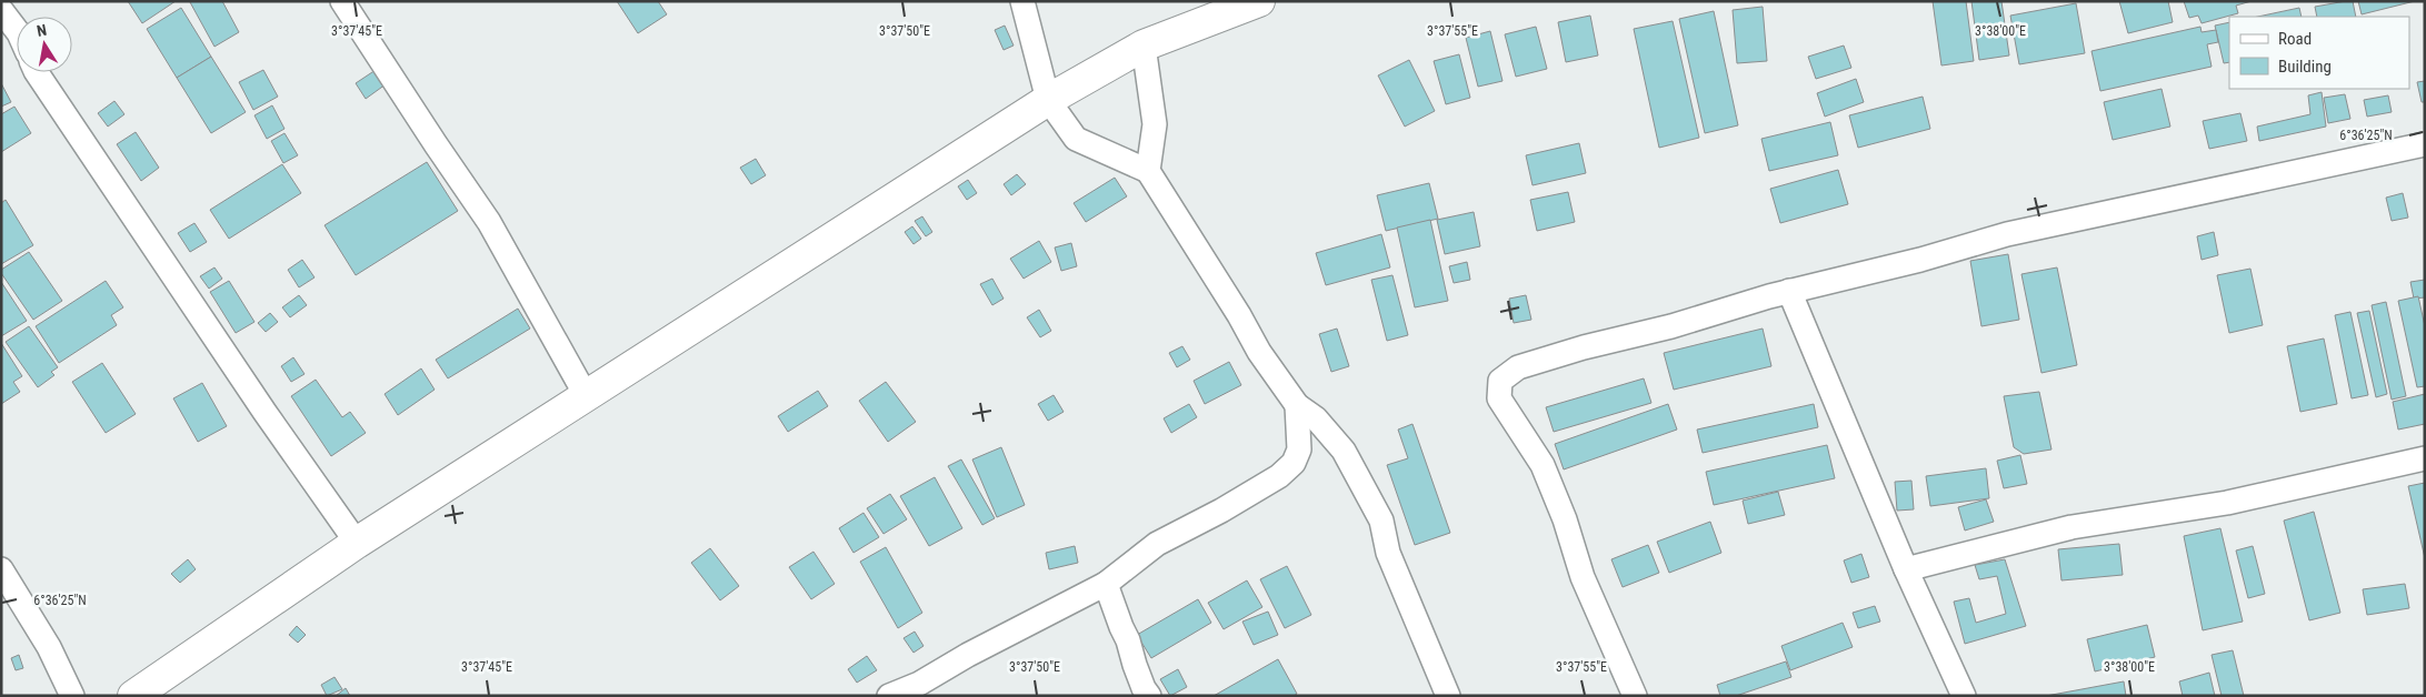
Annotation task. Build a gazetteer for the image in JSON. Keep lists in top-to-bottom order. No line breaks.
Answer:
{"legend":["Road","Building"],"north":"top","coordinates":["3°37'45\"E","3°37'50\"E","3°37'55\"E","3°38'00\"E","6°36'25\"N"]}
